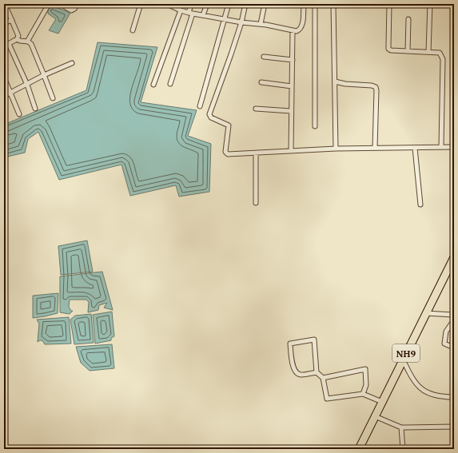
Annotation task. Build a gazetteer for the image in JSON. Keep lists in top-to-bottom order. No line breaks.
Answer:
{"streets":{"highway":["NH9"]}}
